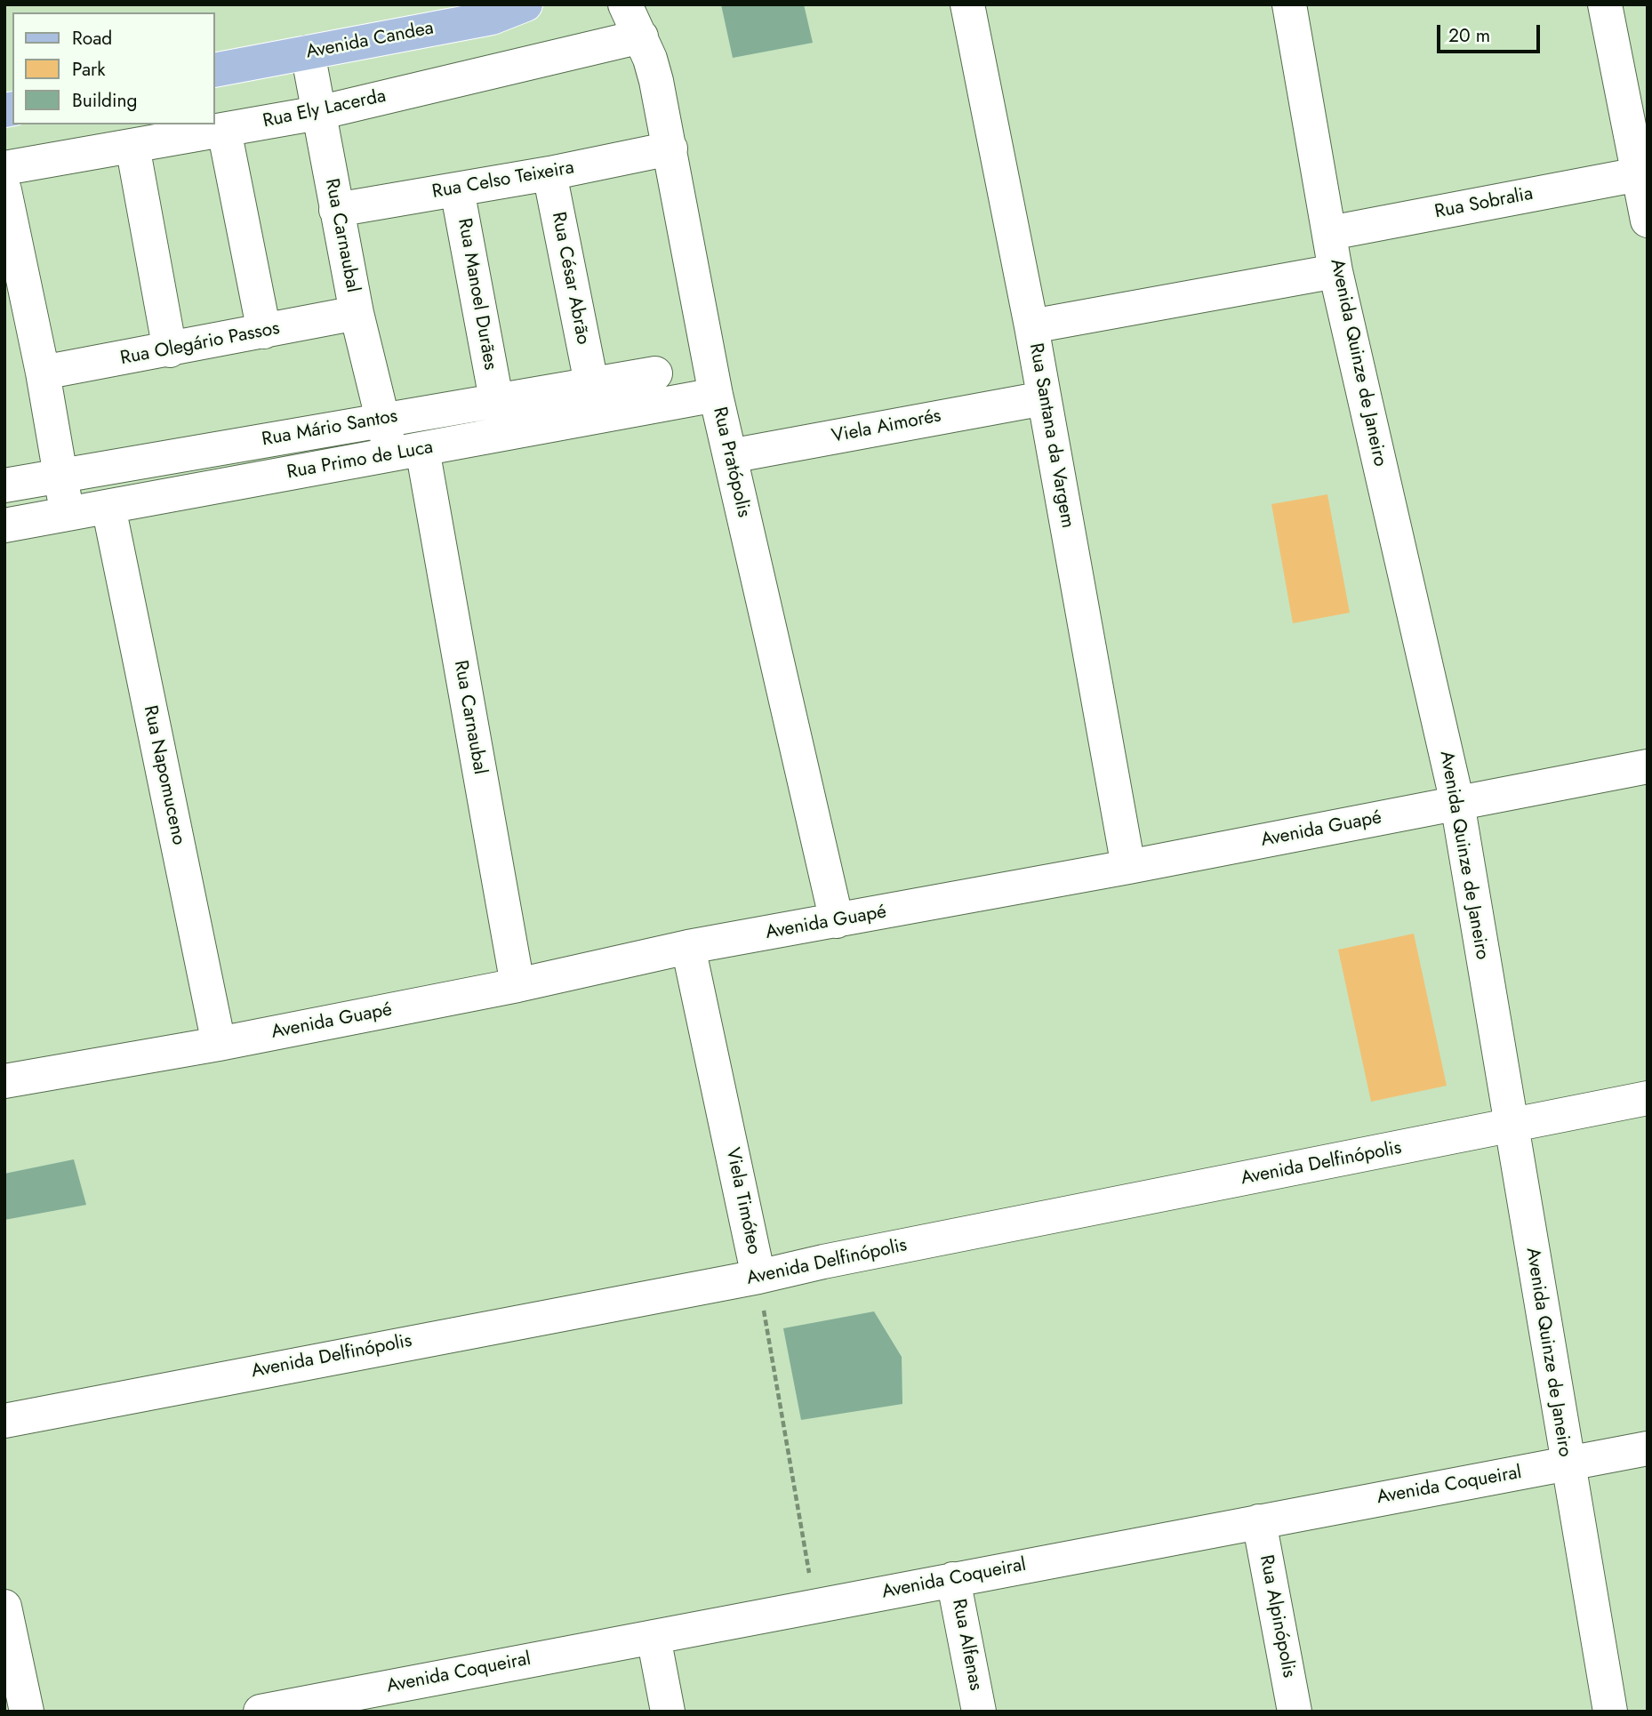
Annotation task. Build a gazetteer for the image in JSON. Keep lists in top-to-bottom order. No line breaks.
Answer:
{"streets":{"main road":["Avenida Candea"],"street":["Rua Ely Lacerda","Rua Celso Teixeira","Rua Sobralia","Rua Carnaubal","Rua César Abrão","Rua Manoel Durães","Rua Olegário Passos","Avenida Quinze de Janeiro","Viela Aimorés","Rua Mário Santos","Rua Santana da Vargem","Rua Primo de Luca","Rua Pratópolis","Rua Napomuceno","Avenida Guapé","Avenida Delfinópolis","Viela Timóteo","Avenida Coqueiral","Rua Alpinópolis","Rua Alfenas"]},"crossings":[["Avenida Candea","Rua Carnaubal"],["Rua Ely Lacerda","Rua Carnaubal"],["Rua Ely Lacerda","Rua Pratópolis"],["Rua Celso Teixeira","Rua Carnaubal"],["Rua Celso Teixeira","Rua César Abrão"],["Rua Celso Teixeira","Rua Manoel Durães"],["Rua Celso Teixeira","Rua Pratópolis"],["Rua Sobralia","Avenida Quinze de Janeiro"],["Rua Carnaubal","Rua Olegário Passos"],["Rua Carnaubal","Rua Mário Santos"],["Rua Carnaubal","Rua Primo de Luca"],["Rua Carnaubal","Avenida Guapé"],["Rua César Abrão","Rua Mário Santos"],["Rua Manoel Durães","Rua Mário Santos"],["Avenida Quinze de Janeiro","Avenida Guapé"],["Avenida Quinze de Janeiro","Avenida Delfinópolis"],["Avenida Quinze de Janeiro","Avenida Coqueiral"],["Viela Aimorés","Rua Santana da Vargem"],["Viela Aimorés","Rua Pratópolis"],["Rua Santana da Vargem","Avenida Guapé"],["Rua Primo de Luca","Rua Pratópolis"],["Rua Primo de Luca","Rua Napomuceno"],["Rua Pratópolis","Avenida Guapé"],["Rua Napomuceno","Avenida Guapé"],["Avenida Guapé","Viela Timóteo"],["Avenida Delfinópolis","Viela Timóteo"],["Viela Timóteo","Avenida Coqueiral"],["Avenida Coqueiral","Rua Alpinópolis"],["Avenida Coqueiral","Rua Alfenas"]],"legend":["Road","Park","Building"],"scale_bar":"20 m"}
